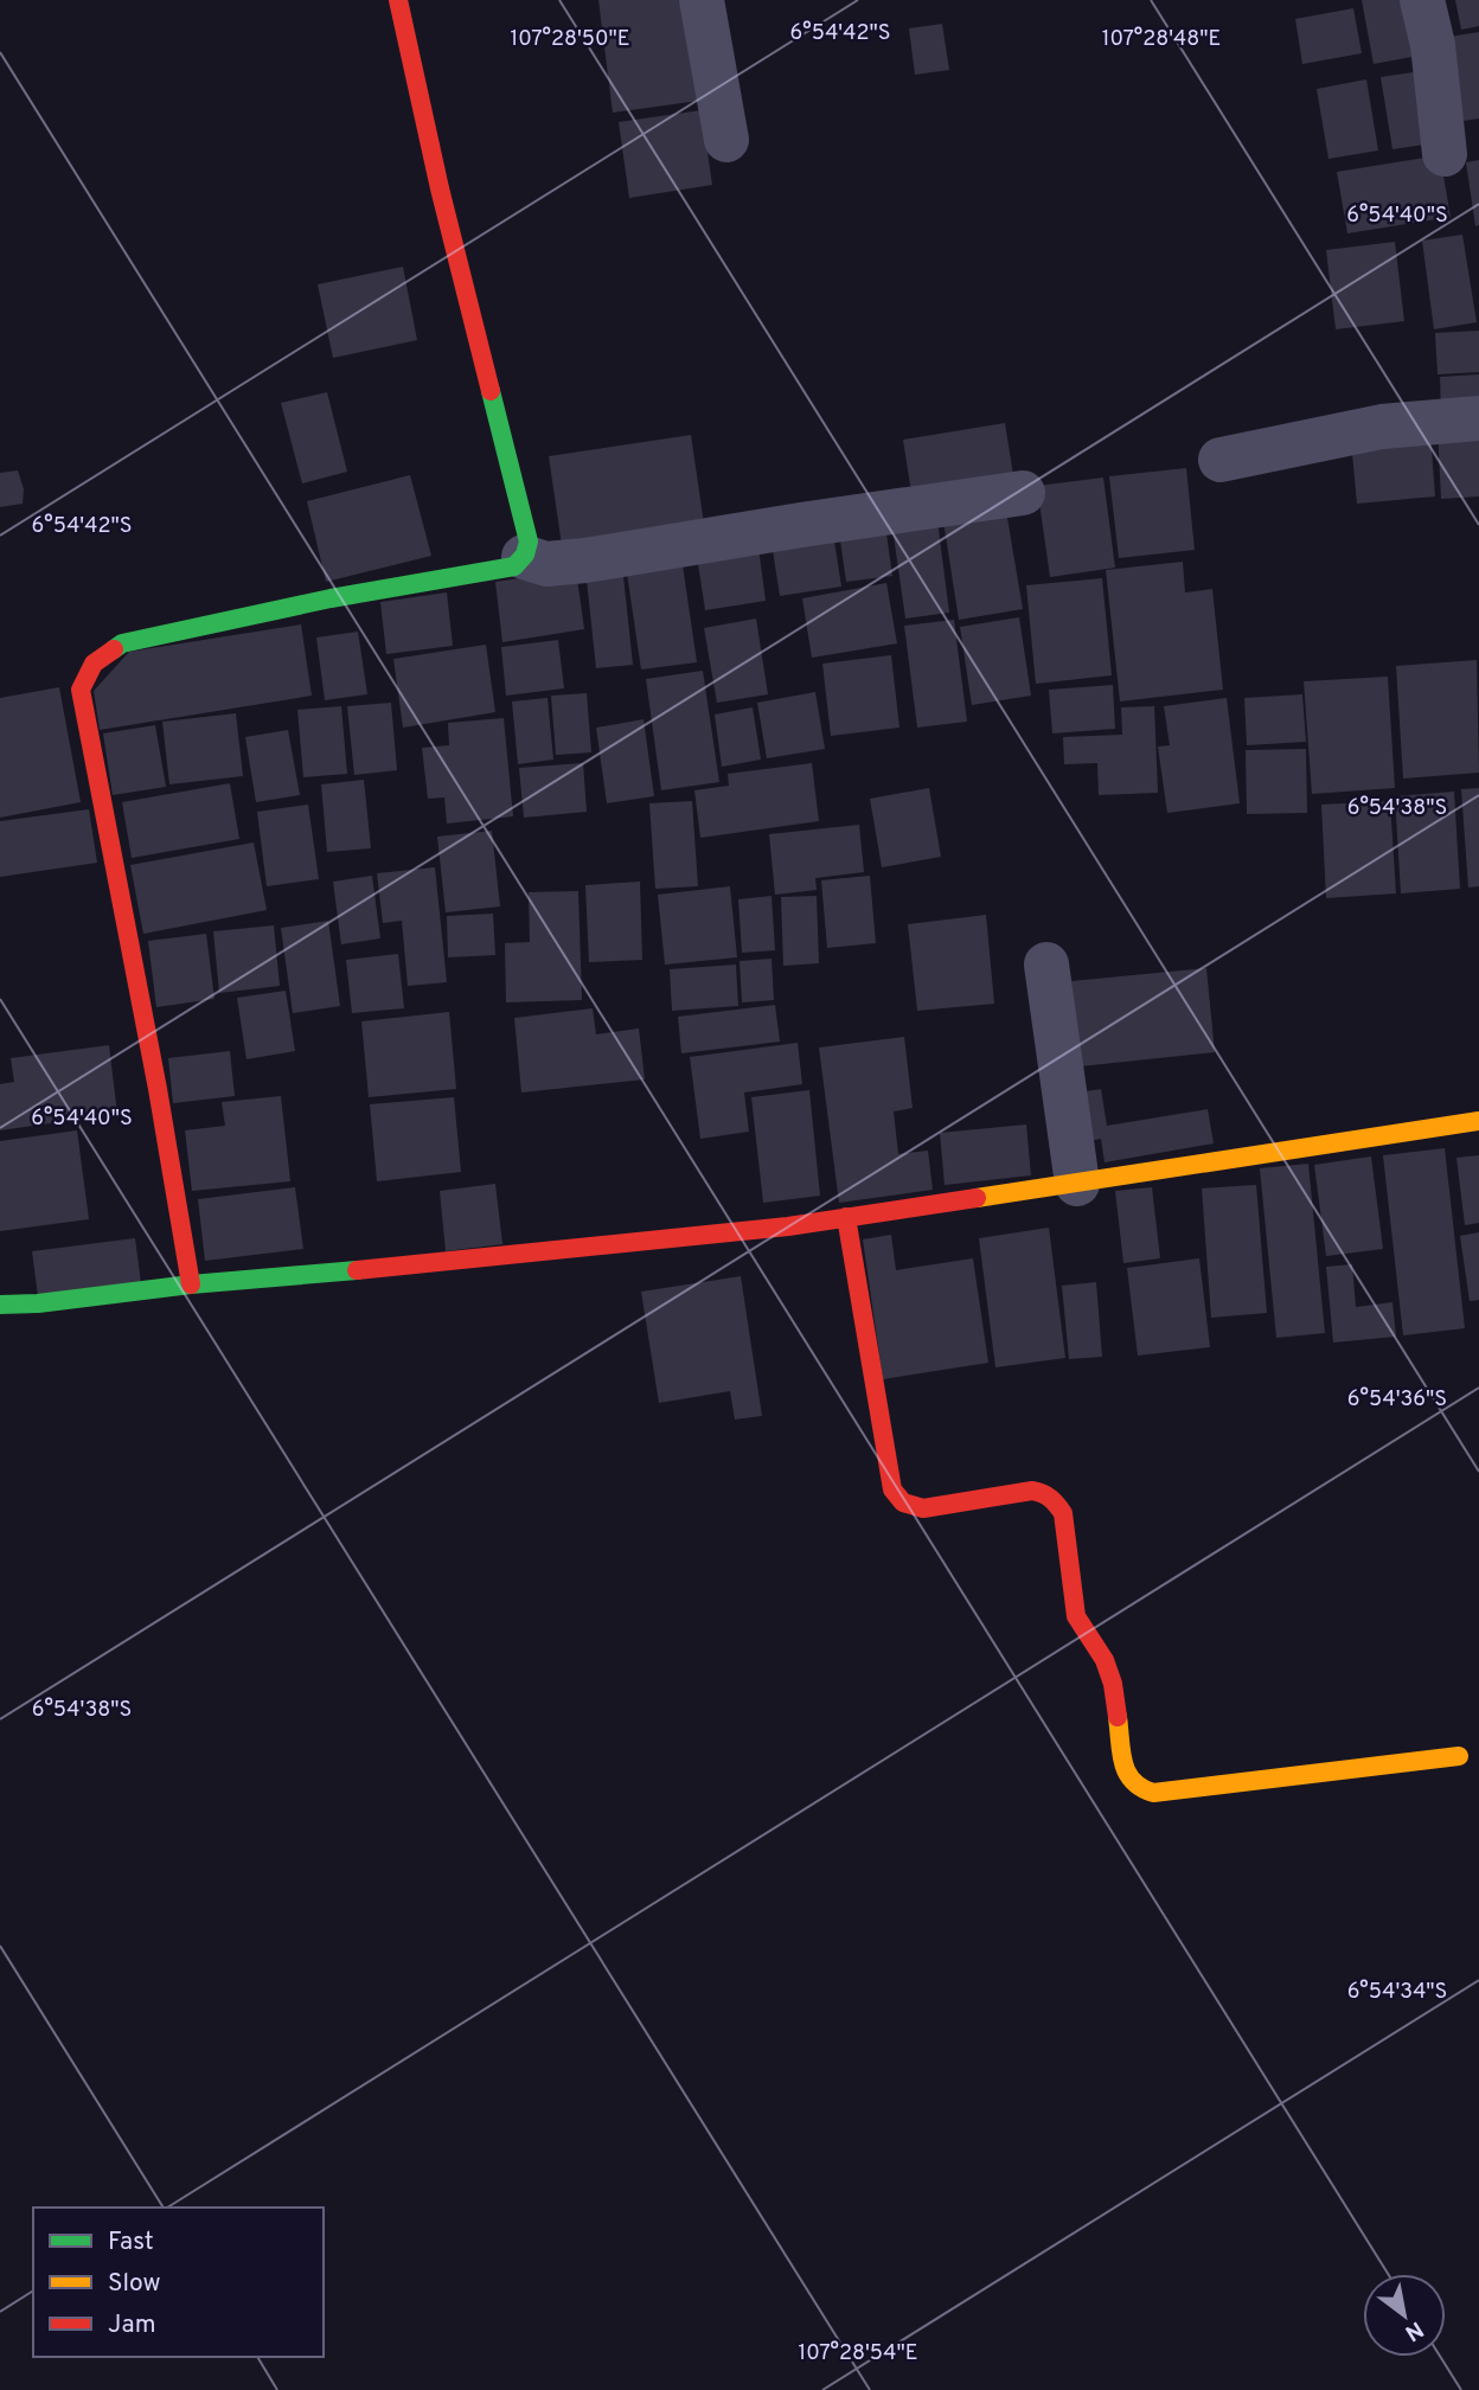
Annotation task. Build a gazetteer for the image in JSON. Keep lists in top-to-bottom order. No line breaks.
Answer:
{"legend":["Fast","Slow","Jam"],"north":"bottom right","coordinates":["6°54'42\"S","107°28'50\"E","107°28'48\"E","6°54'40\"S","6°54'38\"S","6°54'36\"S","6°54'34\"S","107°28'54\"E"]}
